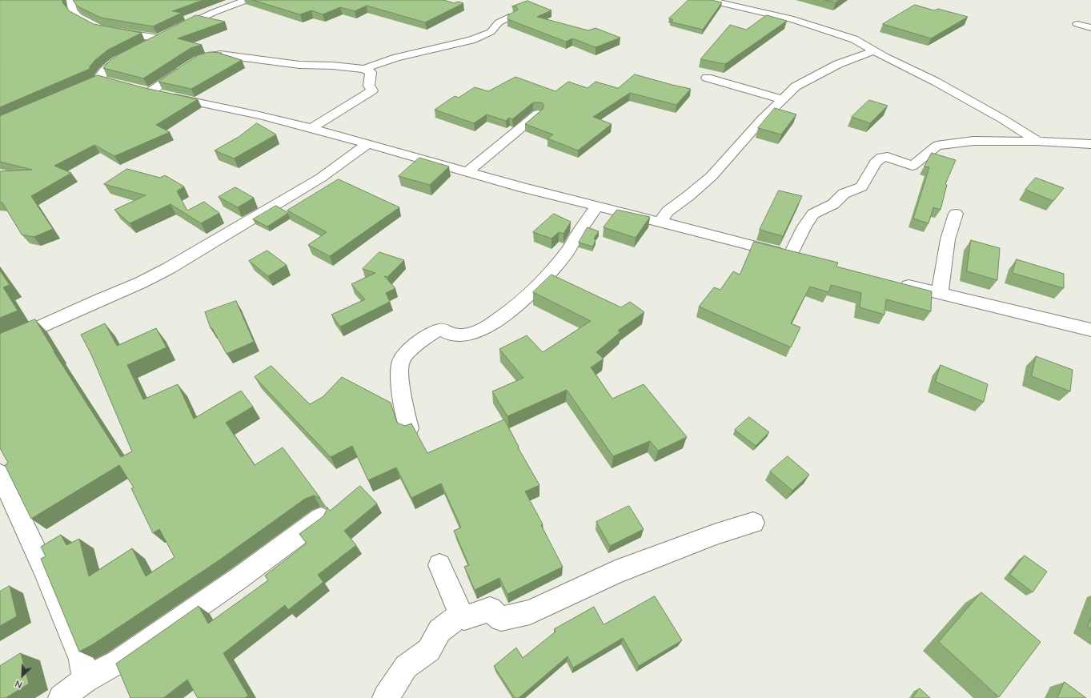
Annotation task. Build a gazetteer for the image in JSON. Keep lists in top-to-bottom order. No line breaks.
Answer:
{"north":"bottom left"}
